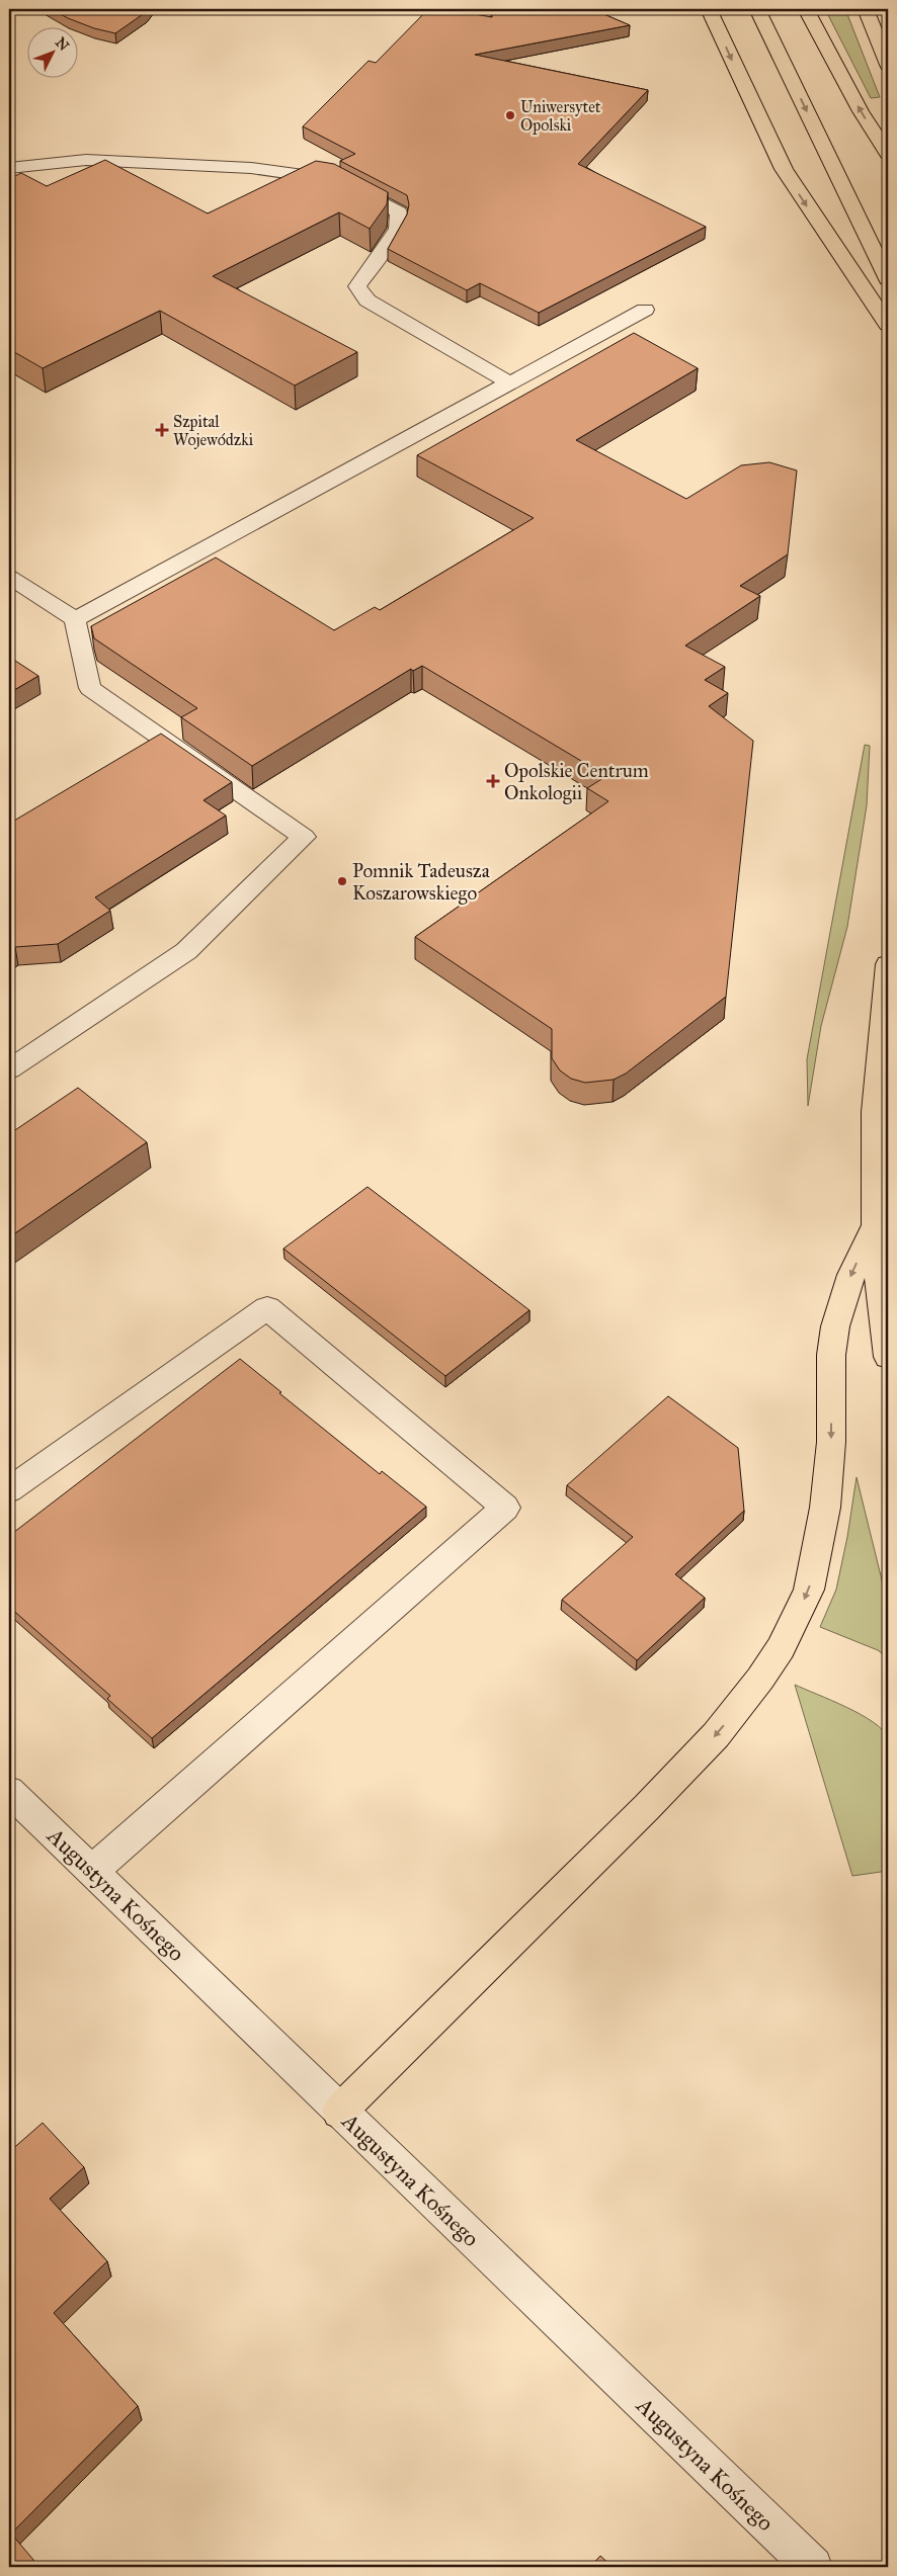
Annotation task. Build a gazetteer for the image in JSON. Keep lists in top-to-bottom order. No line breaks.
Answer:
{"streets":{"street":["Augustyna Kośnego"]},"places":{"other":["Uniwersytet Opolski","Pomnik Tadeusza Koszarowskiego"],"health":["Szpital Wojewódzki","Opolskie Centrum Onkologii"]},"north":"top right"}
